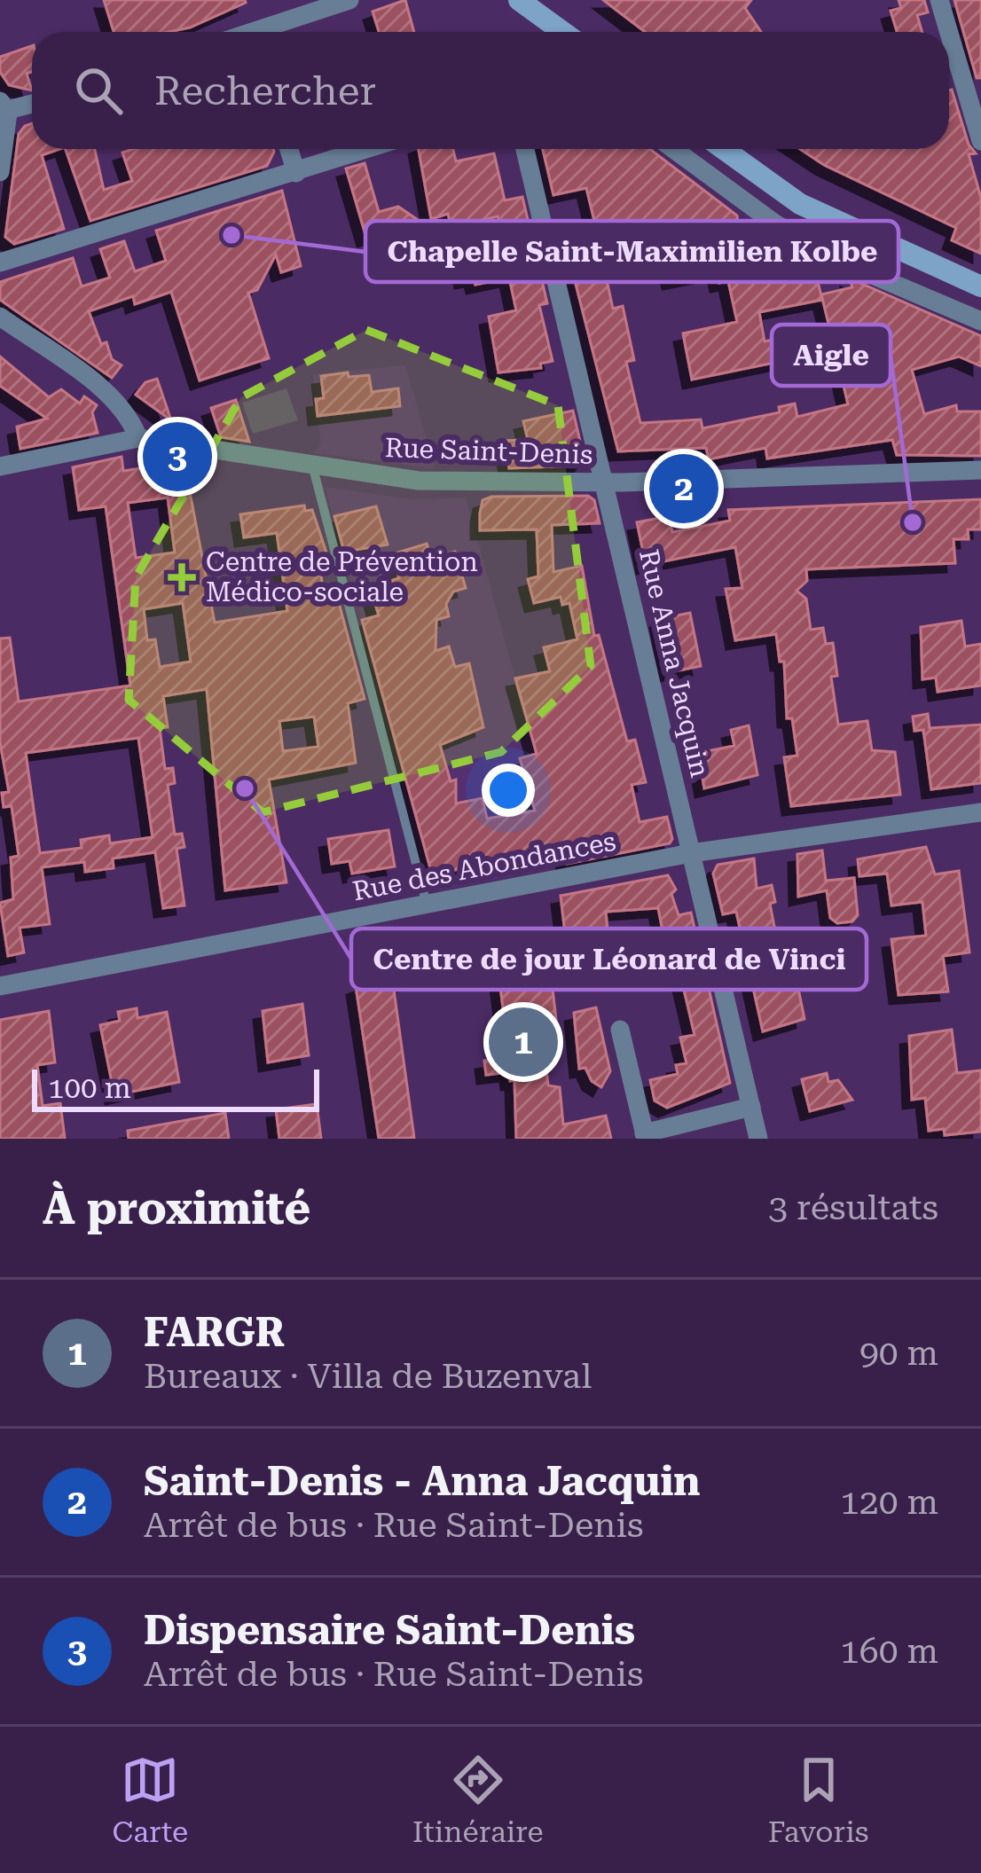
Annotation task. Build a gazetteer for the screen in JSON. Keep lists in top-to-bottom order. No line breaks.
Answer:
{"streets":{"street":["Rue Saint-Denis","Rue Anna Jacquin","Rue des Abondances"]},"crossings":[["Rue Saint-Denis","Rue Anna Jacquin"],["Rue Anna Jacquin","Rue des Abondances"]],"places":{"other":["Chapelle Saint-Maximilien Kolbe","Aigle","Centre de jour Léonard de Vinci"],"health":["Centre de Prévention Médico-sociale"]},"scale_bar":"100 m","page":{"search":"Rechercher","pins":["3","2","1"],"scale":"100 m","heading":["À proximité","3 résultats"],"list":[{"mark":"1","name":"FARGR","note":"Bureaux · Villa de Buzenval","value":"90 m"},{"mark":"2","name":"Saint-Denis - Anna Jacquin","note":"Arrêt de bus · Rue Saint-Denis","value":"120 m"},{"mark":"3","name":"Dispensaire Saint-Denis","note":"Arrêt de bus · Rue Saint-Denis","value":"160 m"}],"nav":["Carte","Itinéraire","Favoris"]}}
